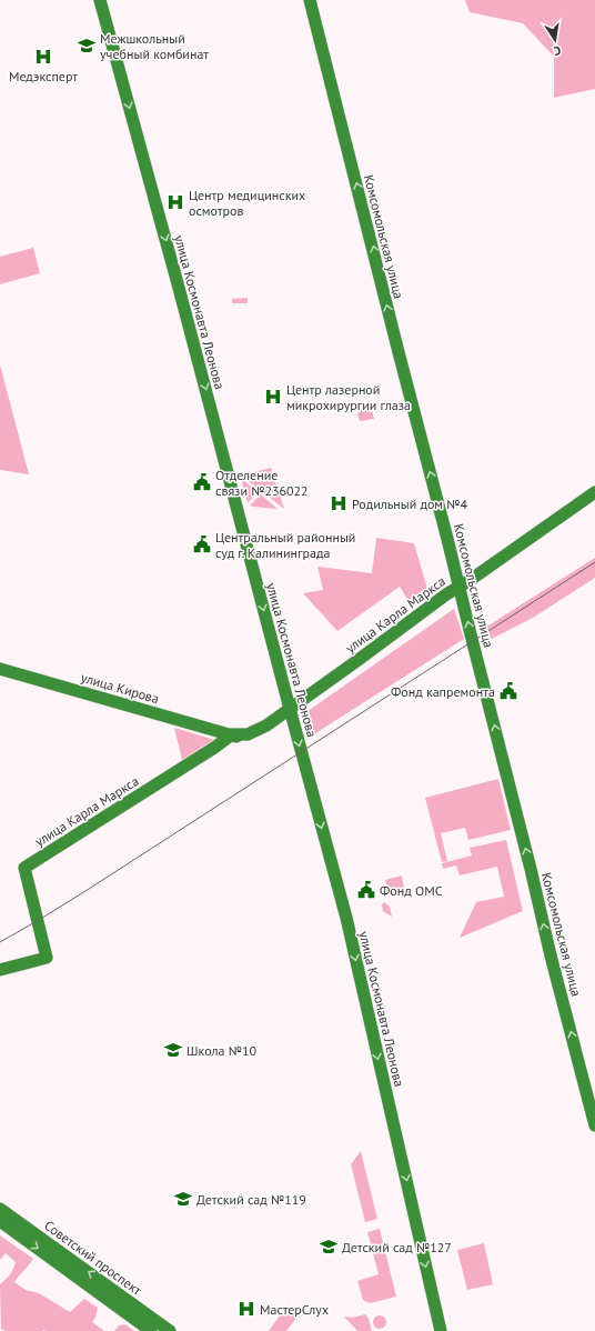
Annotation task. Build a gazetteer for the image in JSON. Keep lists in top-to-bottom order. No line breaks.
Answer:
{"streets":{"main road":["Комсомольская улица","улица Космонавта Леонова","улица Карла Маркса","улица Кирова","Советский проспект"]},"crossings":[["Комсомольская улица","улица Карла Маркса"],["улица Космонавта Леонова","улица Карла Маркса"],["улица Карла Маркса","улица Кирова"]],"one_way":["Комсомольская улица","улица Космонавта Леонова"],"places":{"school or university":["Межшкольный учебный комбинат","Школа №10","Детский сад №119","Детский сад №127"],"hospital":["Медэксперт","Центр медицинских осмотров","Центр лазерной микрохирургии глаза","Родильный дом №4","МастерСлух"],"public building":["Отделение связи №236022","Центральный районный суд г. Калининграда","Фонд капремонта","Фонд ОМС"]},"north":"bottom"}
